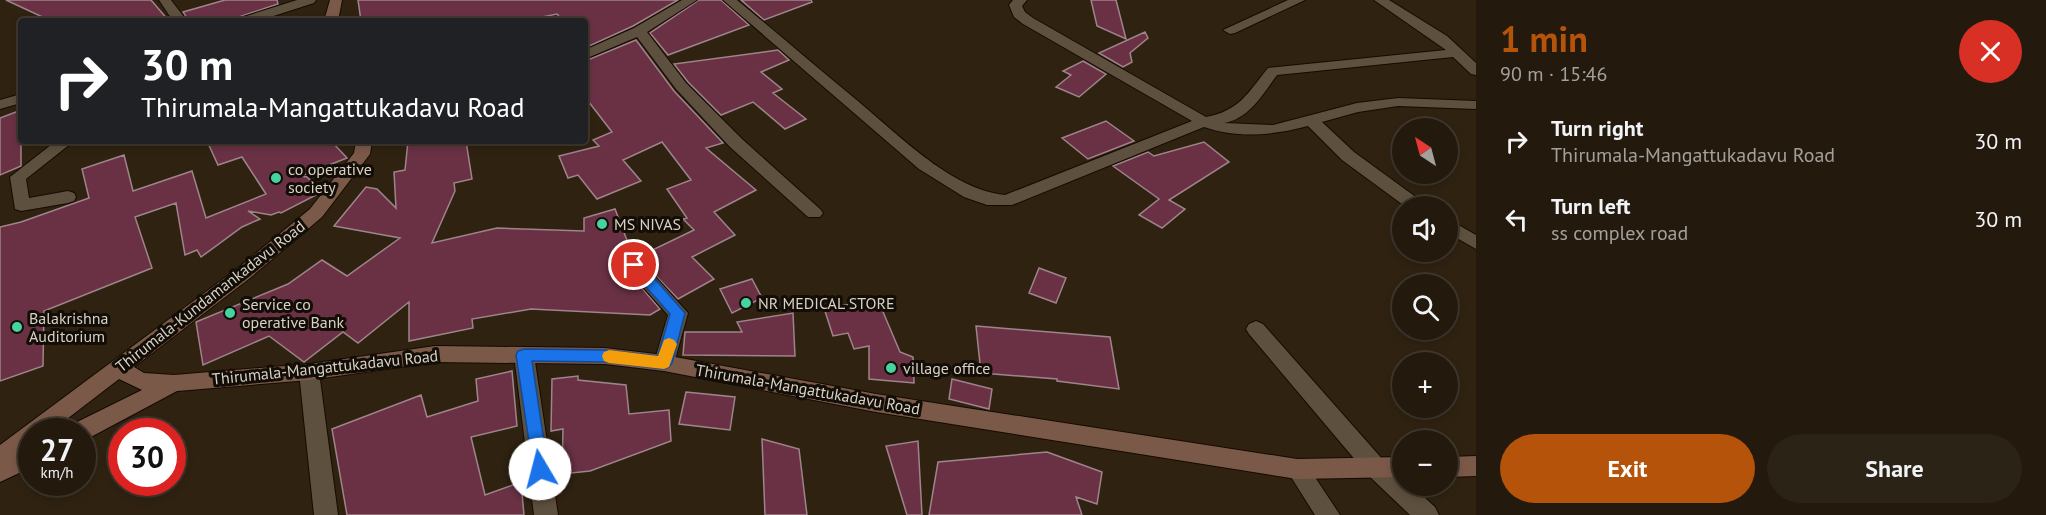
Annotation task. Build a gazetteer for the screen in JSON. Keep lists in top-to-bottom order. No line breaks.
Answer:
{"streets":{"main road":["Thirumala-Kundamankadavu Road","Thirumala-Mangattukadavu Road"]},"places":["co operative society","MS NIVAS","NR MEDICAL STORE","Service co operative Bank","Balakrishna Auditorium","village office"],"north":"top left","page":{"heading":["1 min","90 m · 15:46"],"turn":["30 m","Thirumala-Mangattukadavu Road"],"list":[{"name":"Turn right","note":"Thirumala-Mangattukadavu Road","value":"30 m"},{"name":"Turn left","note":"ss complex road","value":"30 m"}],"map_buttons":["+","−"],"speed":"27 km/h","limit":"30","buttons":["Exit","Share"]}}
